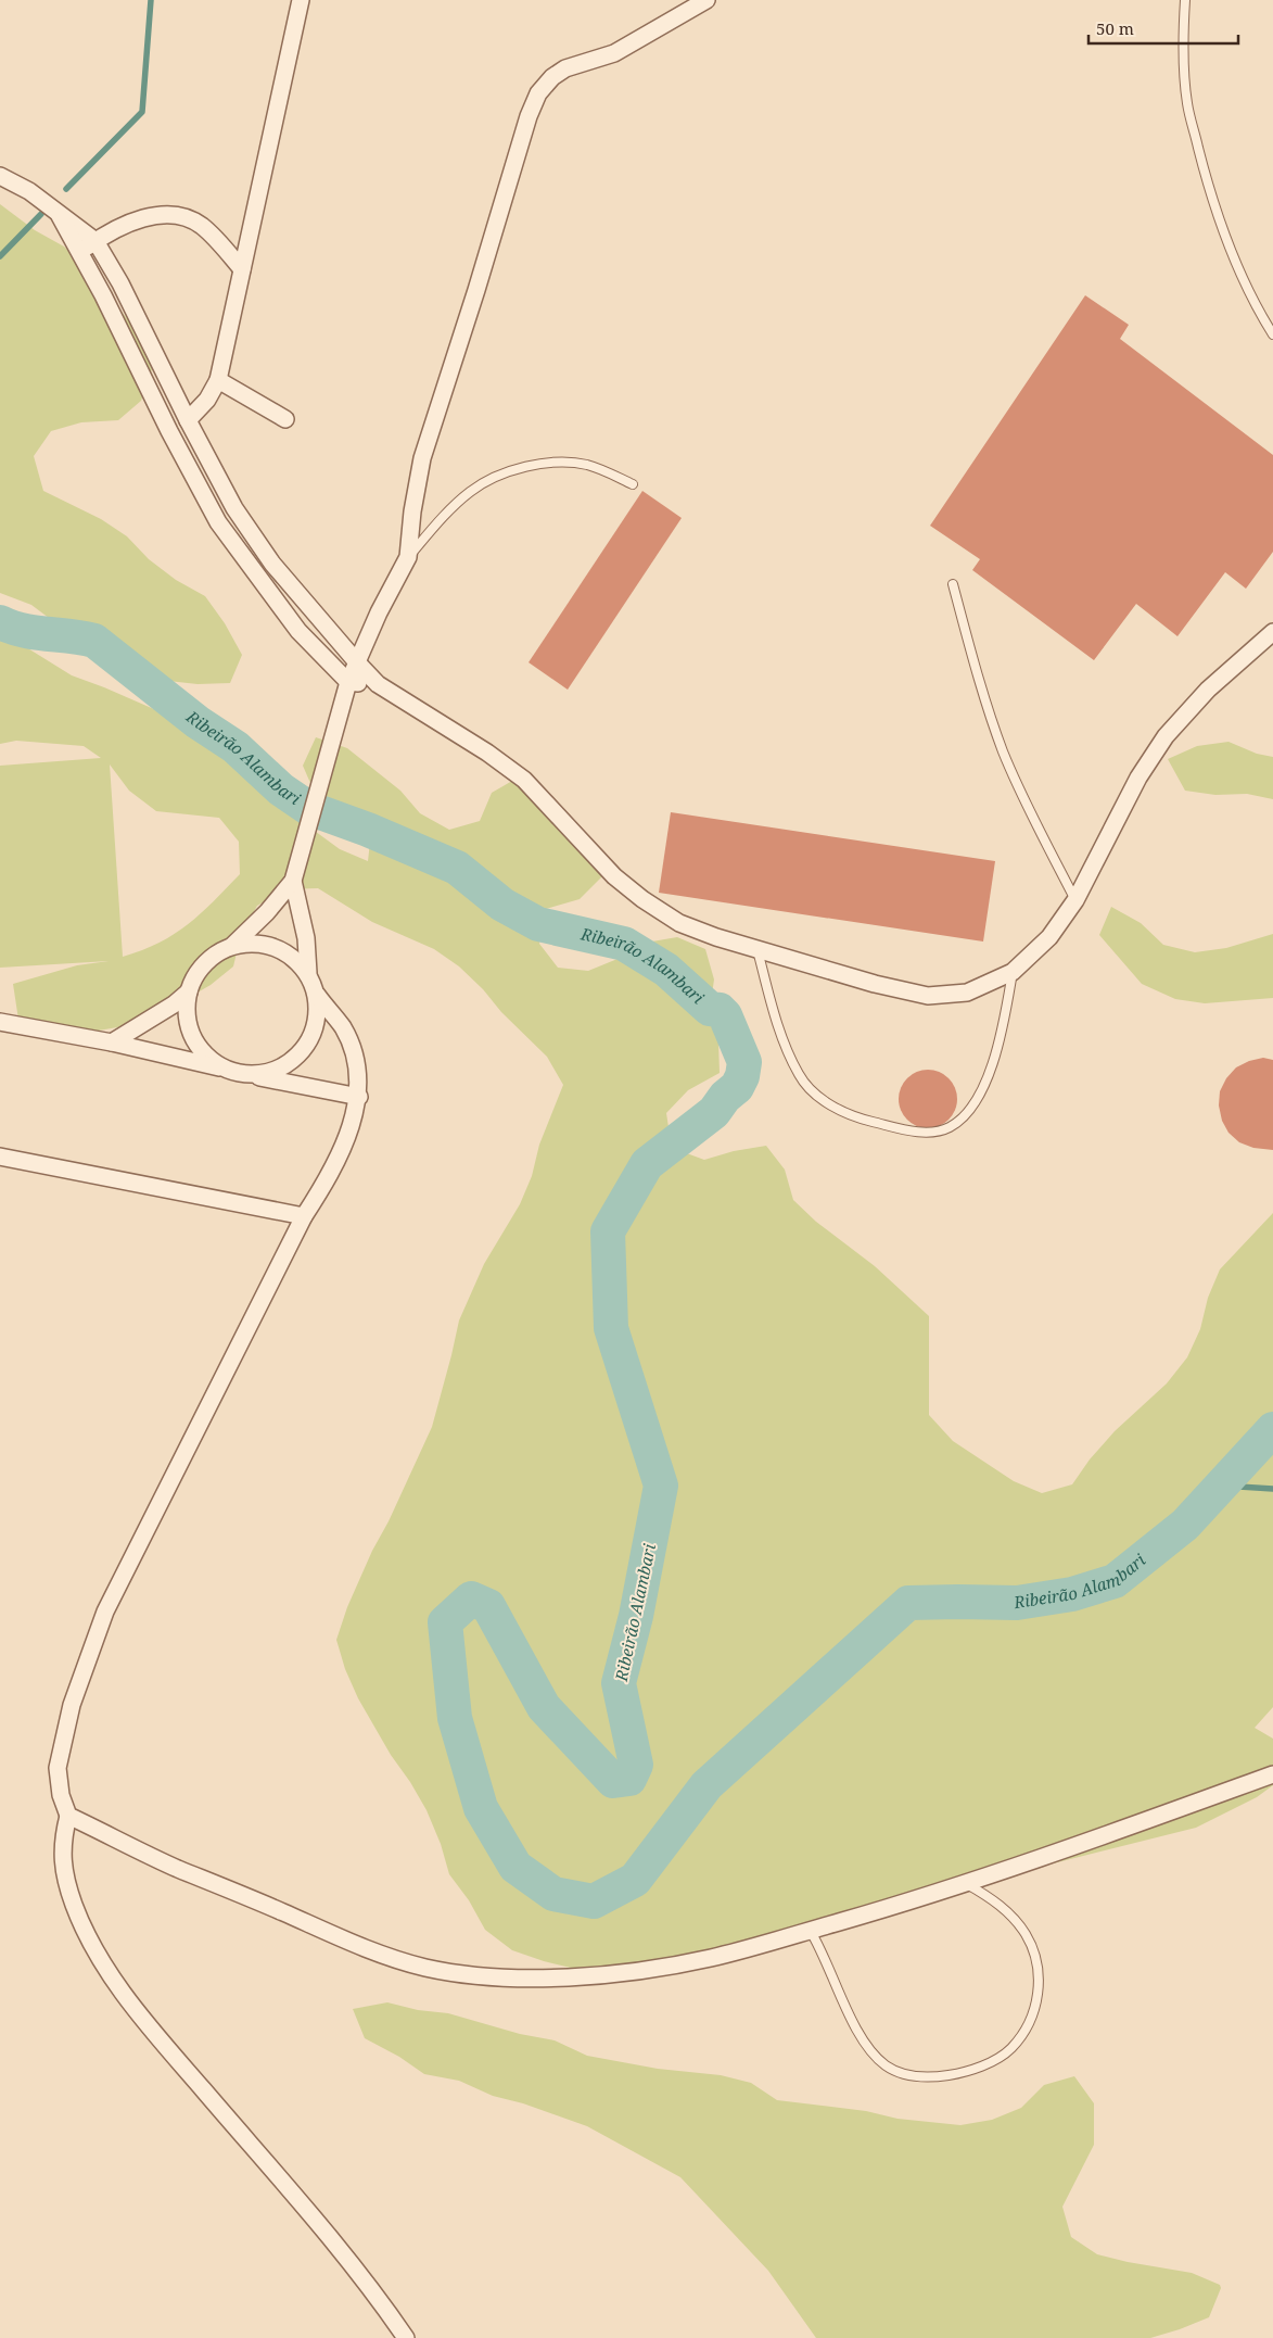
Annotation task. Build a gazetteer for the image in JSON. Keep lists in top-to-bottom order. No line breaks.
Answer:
{"water":["Ribeirão Alambari"],"scale_bar":"50 m"}
